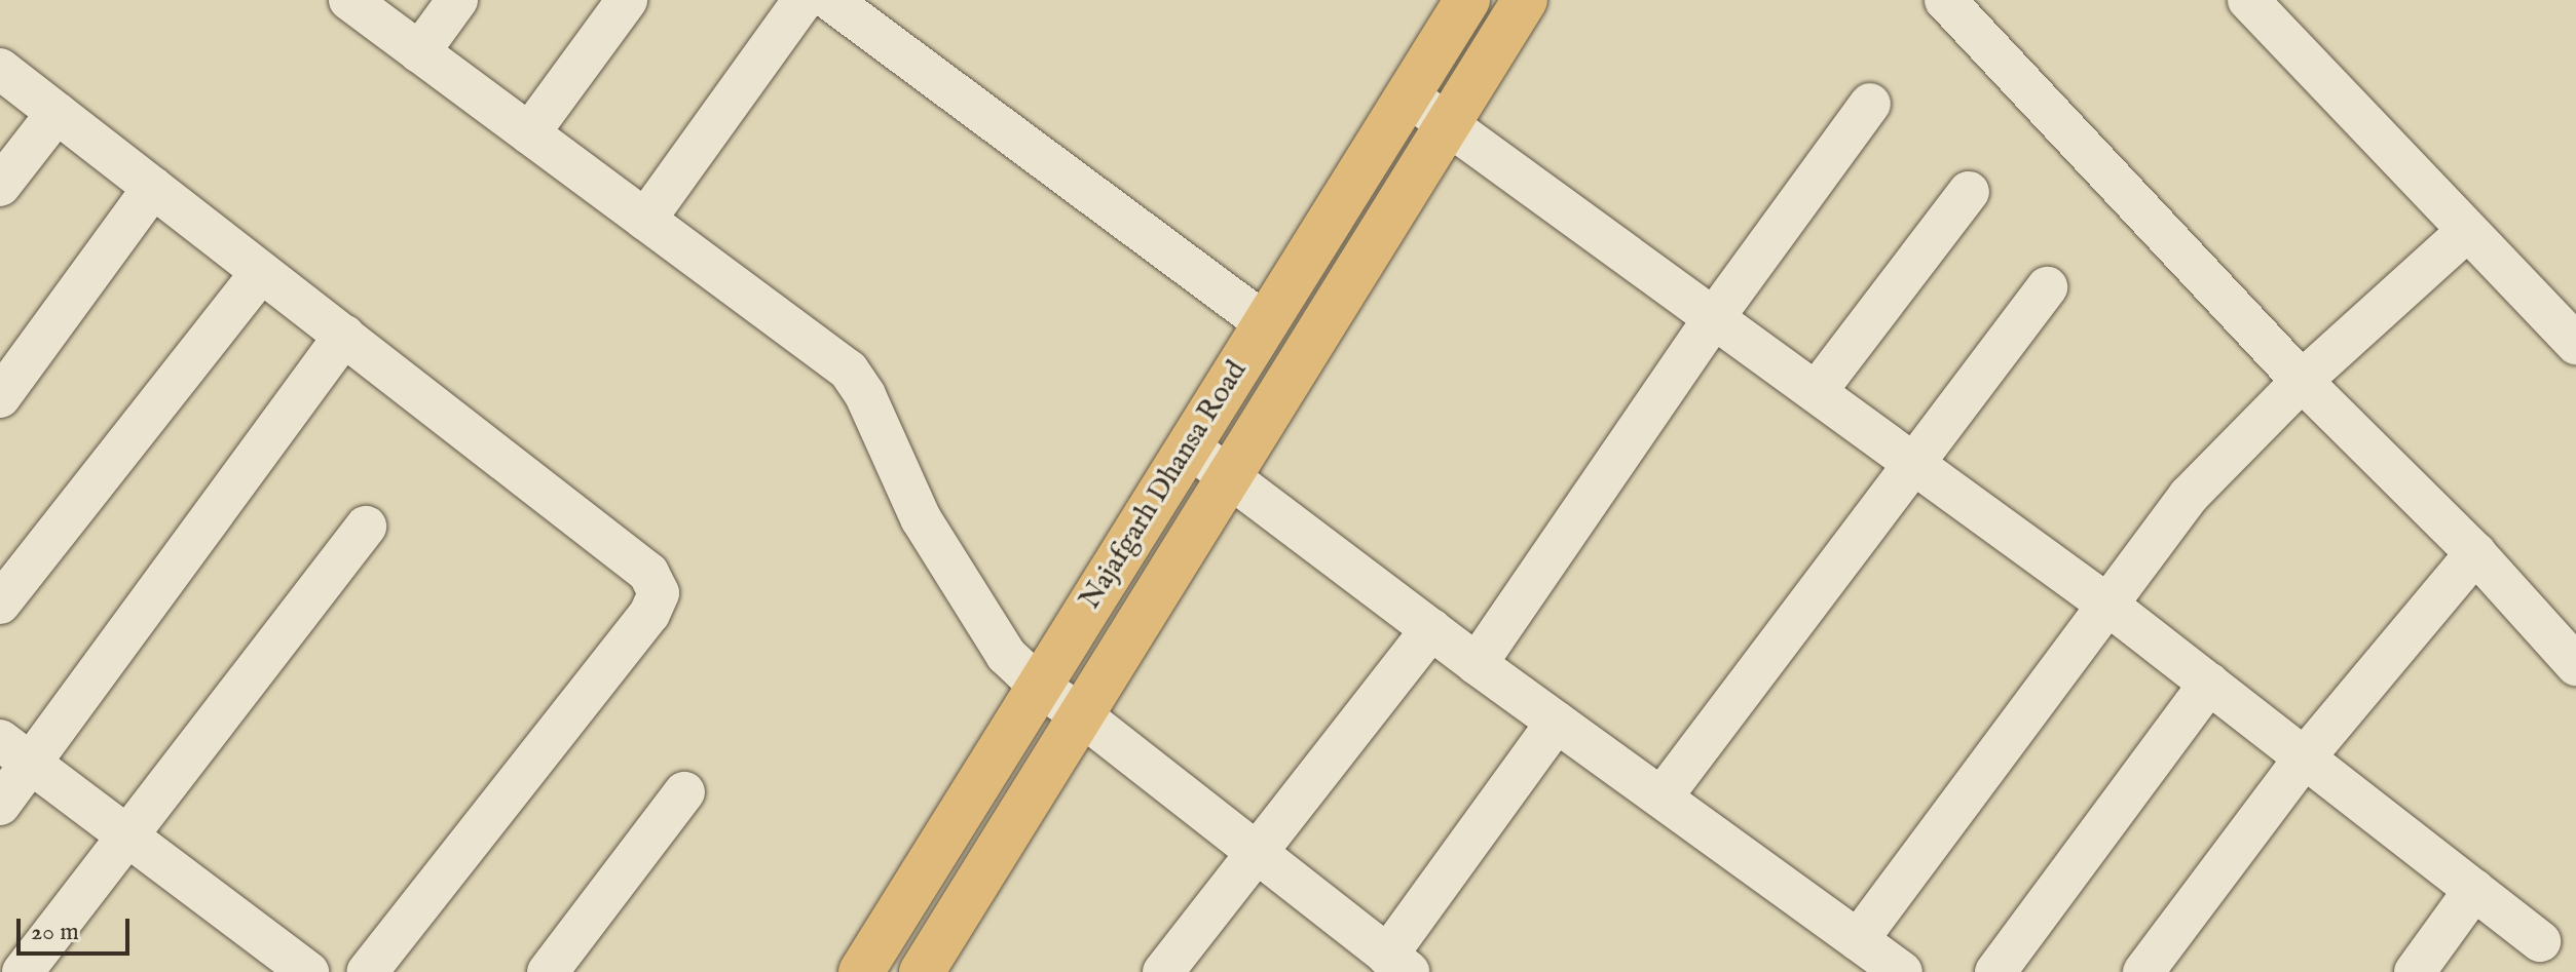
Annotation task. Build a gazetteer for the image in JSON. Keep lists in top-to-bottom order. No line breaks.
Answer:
{"streets":{"main road":["Najafgarh Dhansa Road"]},"scale_bar":"20 m"}
